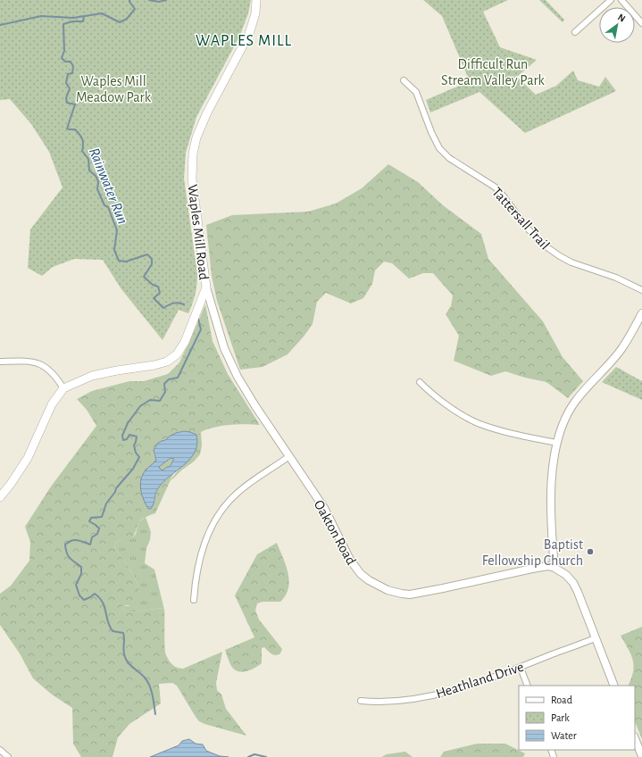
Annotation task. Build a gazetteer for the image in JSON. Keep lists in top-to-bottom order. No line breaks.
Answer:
{"streets":{"main road":["Waples Mill Road"],"street":["Tattersall Trail","Oakton Road","Heathland Drive"]},"crossings":[["Waples Mill Road","Oakton Road"]],"districts":["WAPLES MILL"],"water":["Rainwater Run"],"parks":["Difficult Run Stream Valley Park","Waples Mill Meadow Park"],"places":["Baptist Fellowship Church"],"legend":["Road","Park","Water"],"north":"top right"}
